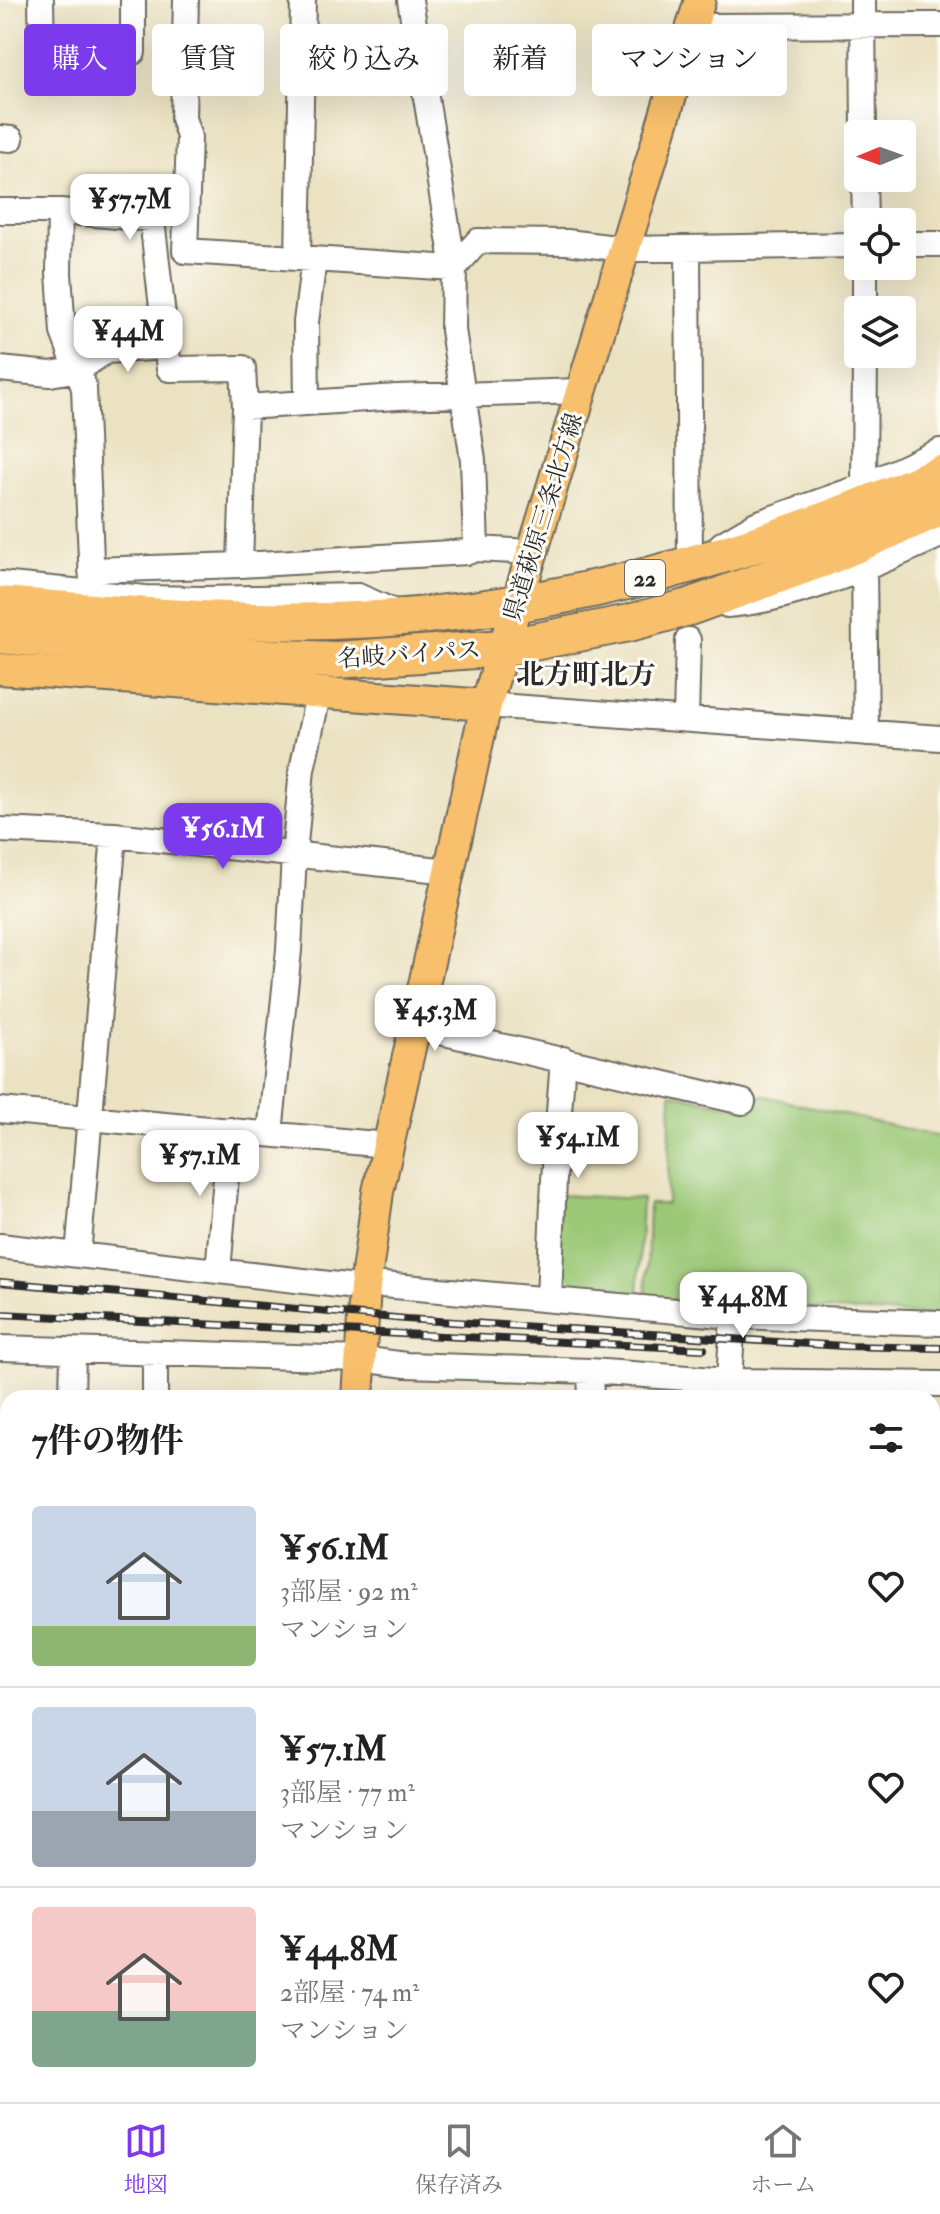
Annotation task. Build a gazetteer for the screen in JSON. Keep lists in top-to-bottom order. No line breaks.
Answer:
{"streets":{"highway":["22","名岐バイパス"],"main road":["県道萩原三条北方線"]},"crossings":[["県道萩原三条北方線","名岐バイパス"]],"districts":["北方町北方"],"north":"left","page":{"chip":["購入","賃貸","絞り込み","新着","マンション"],"price":["¥57.7M","¥44M","¥56.1M","¥45.3M","¥54.1M","¥57.1M","¥44.8M"],"heading":"7件の物件","list":[{"name":"¥56.1M","note":"3部屋 · 92 m² · マンション"},{"name":"¥57.1M","note":"3部屋 · 77 m² · マンション"},{"name":"¥44.8M","note":"2部屋 · 74 m² · マンション"}],"tabs":["地図","保存済み","ホーム"]}}
